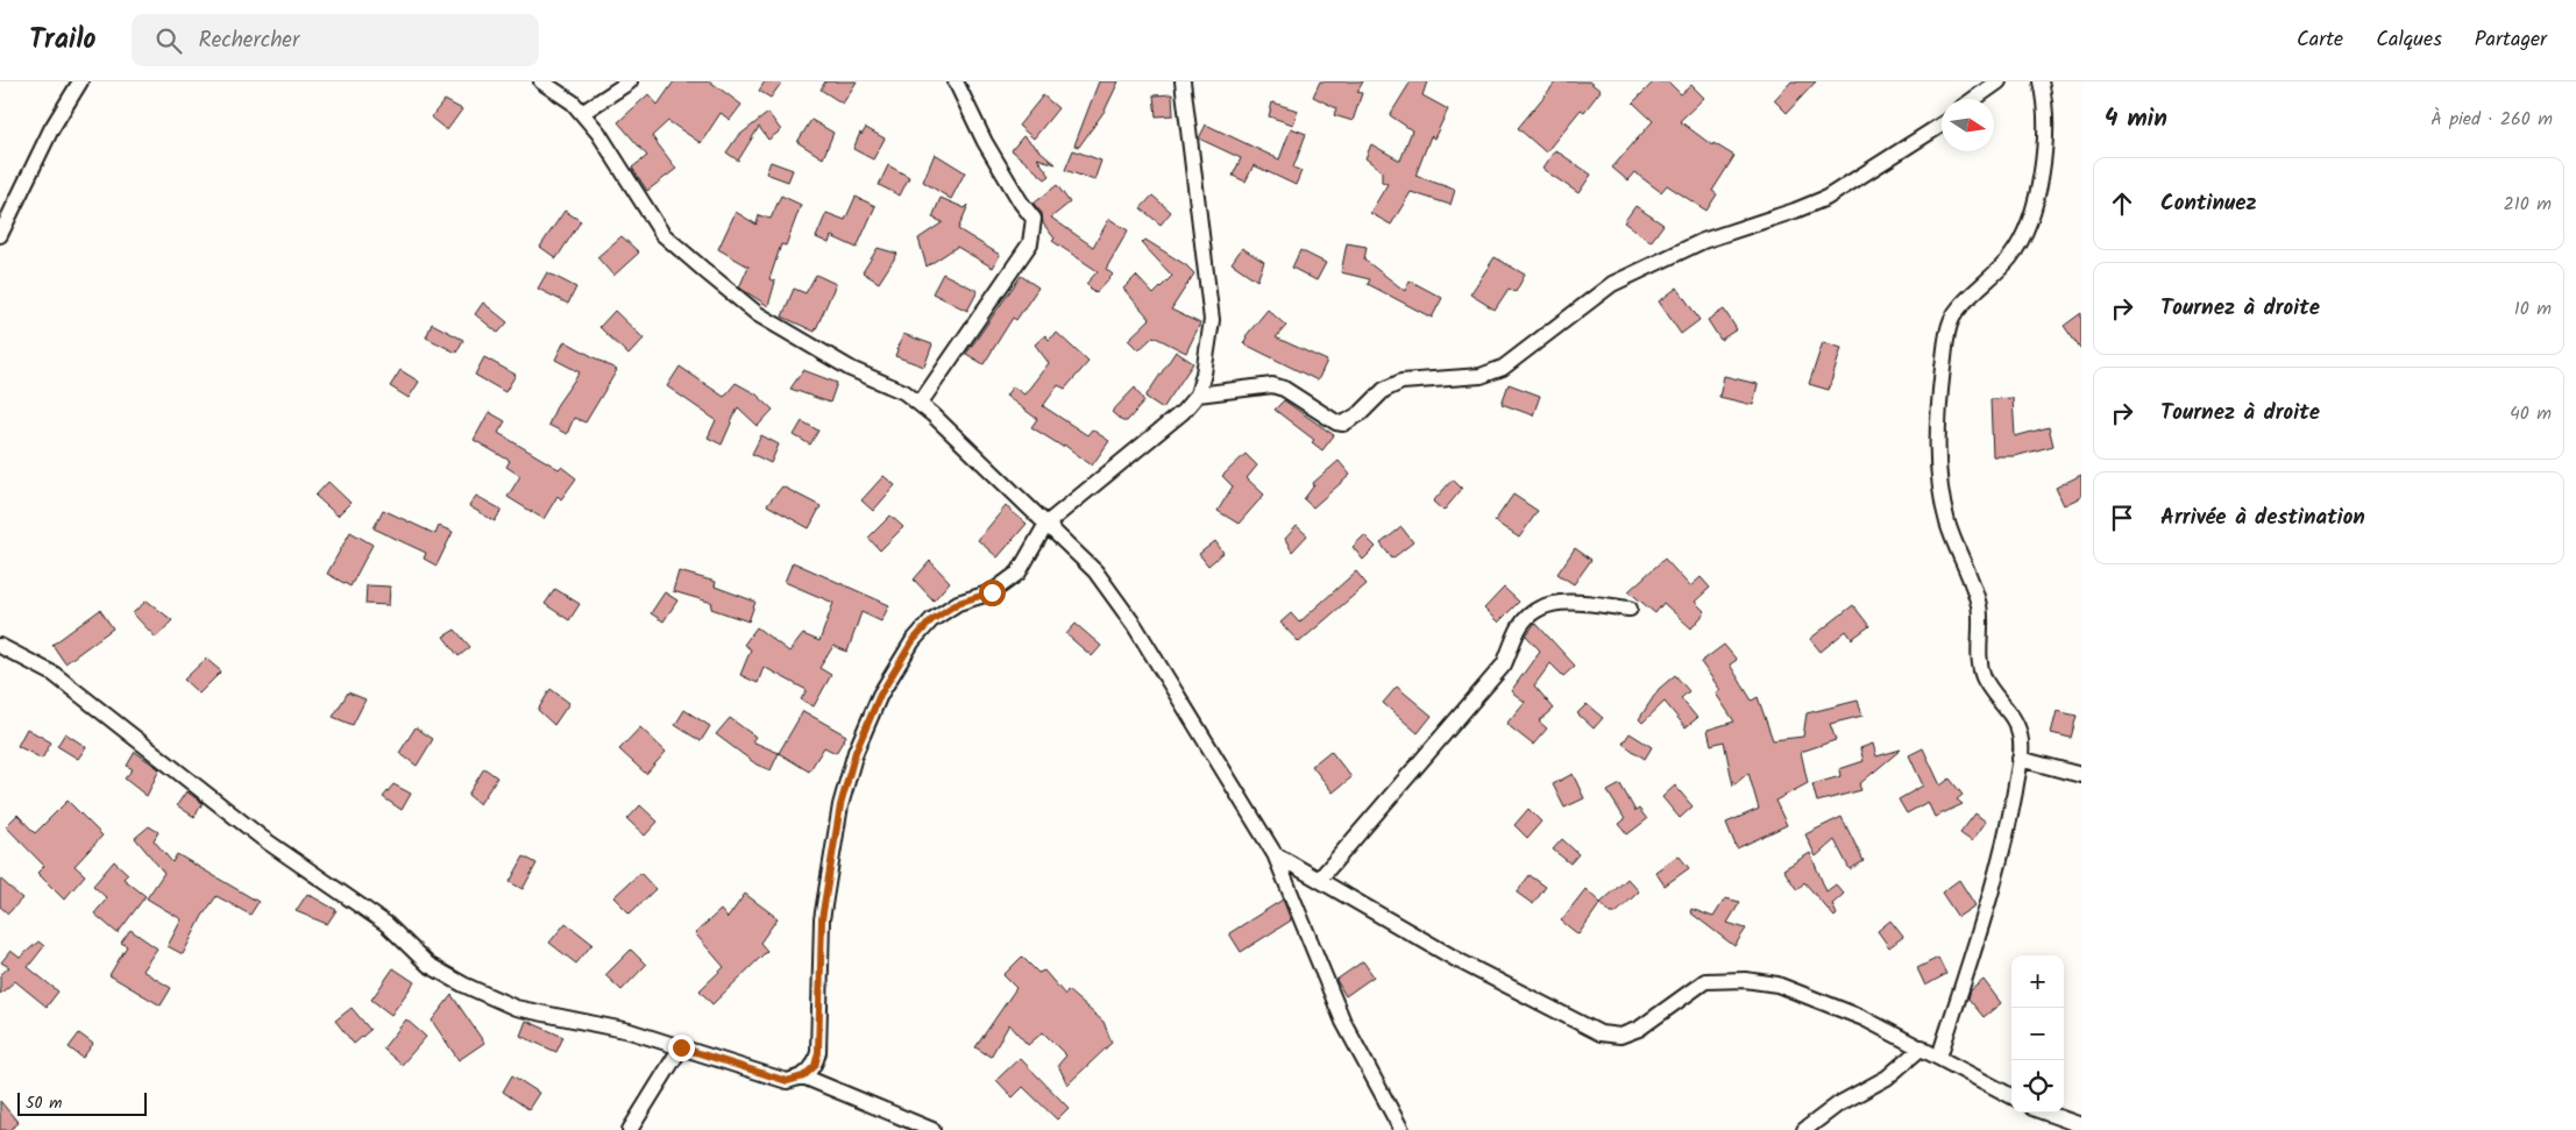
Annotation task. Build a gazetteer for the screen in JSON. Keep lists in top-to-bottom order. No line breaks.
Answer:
{"scale_bar":"50 m","north":"right","page":{"header":"Trailo","search":"Rechercher","nav":["Carte","Calques","Partager"],"heading":["4 min","À pied · 260 m"],"list":[["Continuez","210 m"],["Tournez à droite","10 m"],["Tournez à droite","40 m"],"Arrivée à destination"],"map_buttons":["+","−"],"scale":"50 m"}}
